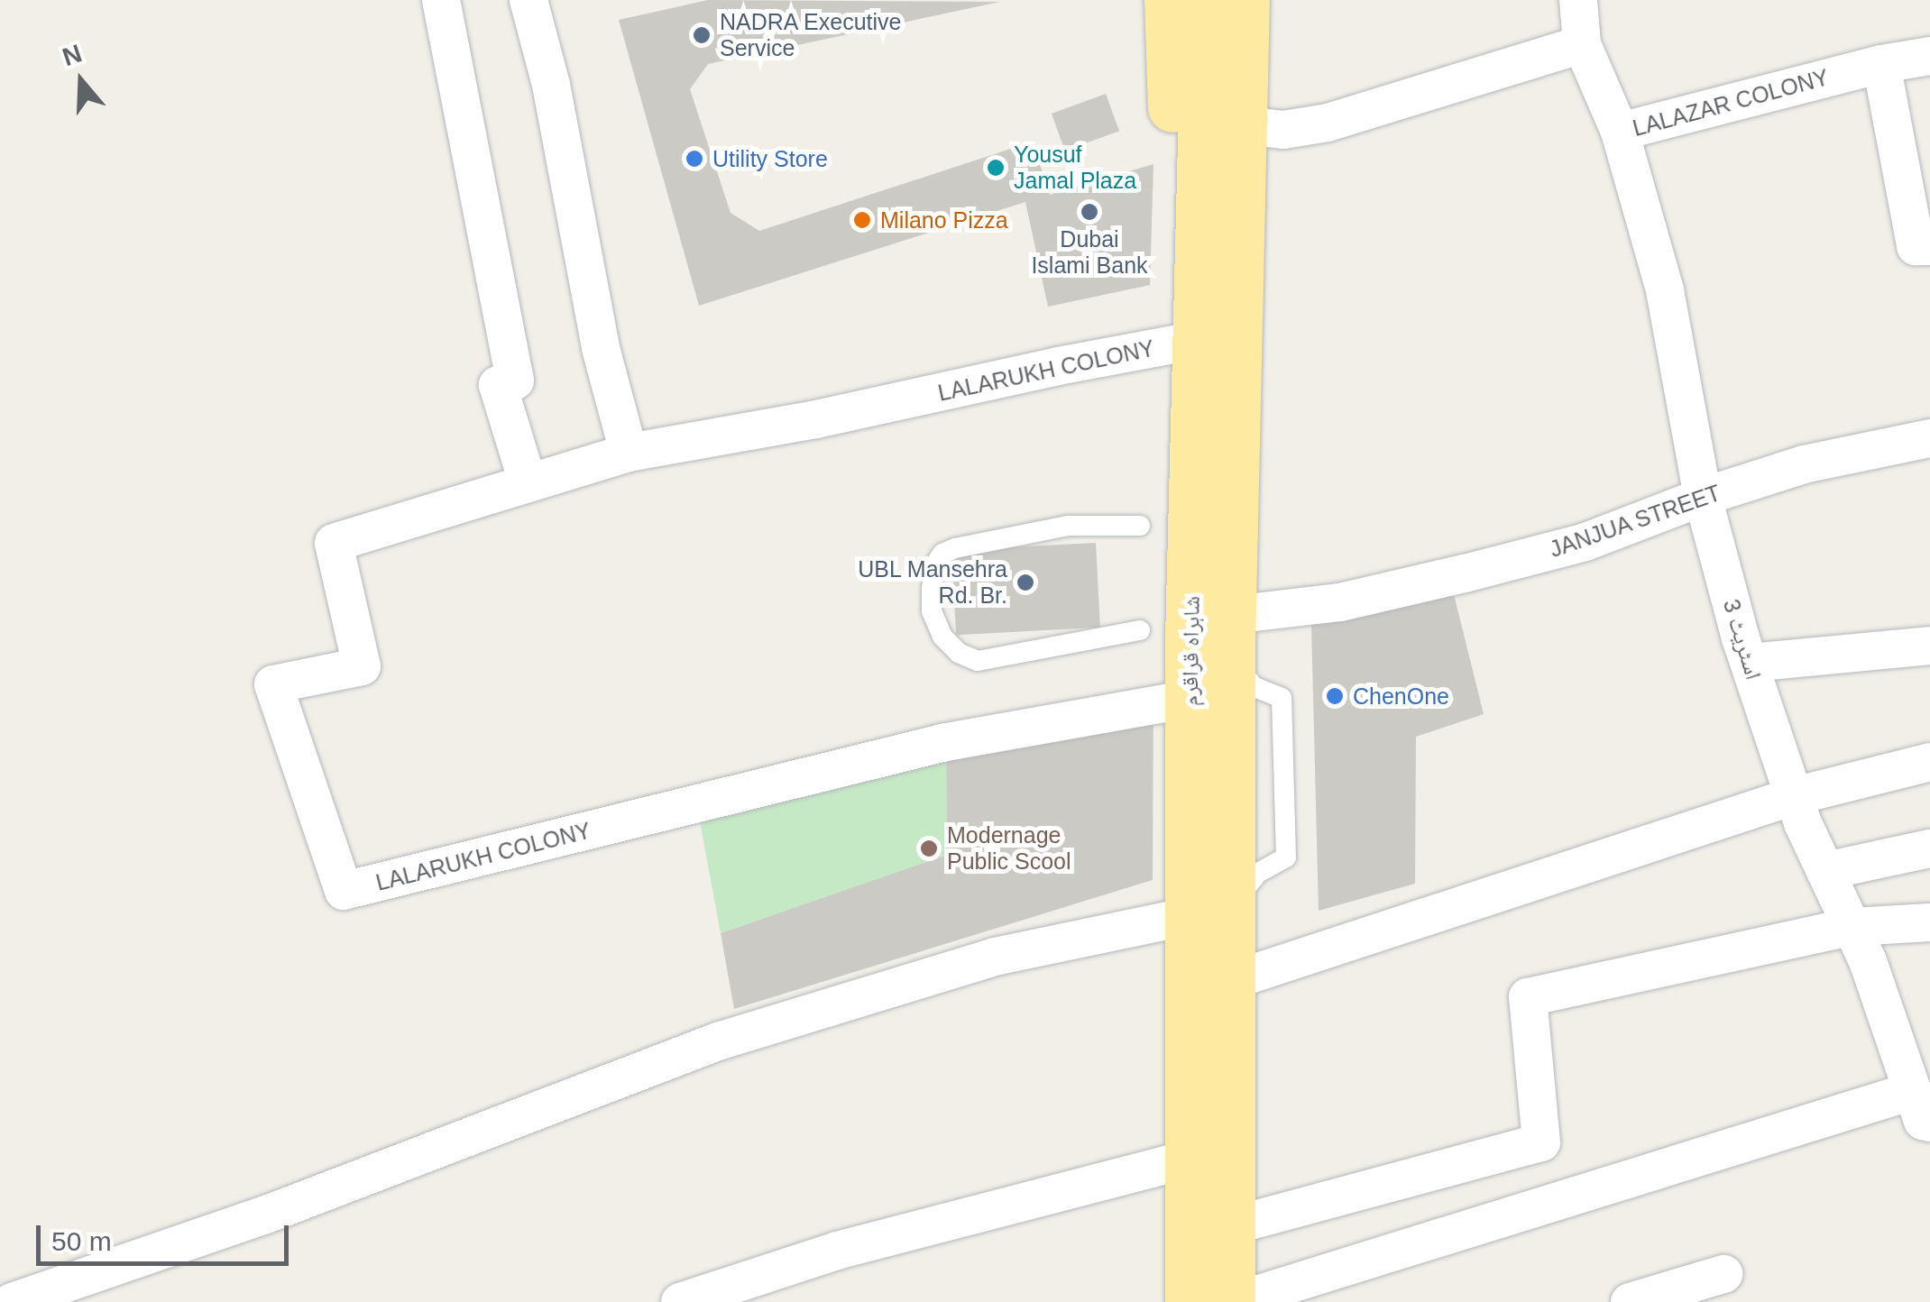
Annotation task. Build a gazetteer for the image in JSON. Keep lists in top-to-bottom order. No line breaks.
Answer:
{"streets":{"highway":["شاہراہ قراقرم"],"street":["LALAZAR COLONY","LALARUKH COLONY","JANJUA STREET","اسٹریٹ 3"]},"crossings":[["LALAZAR COLONY","اسٹریٹ 3"],["LALARUKH COLONY","شاہراہ قراقرم"],["JANJUA STREET","اسٹریٹ 3"],["JANJUA STREET","شاہراہ قراقرم"]],"places":["NADRA Executive Service","Utility Store","Yousuf Jamal Plaza","Dubai Islami Bank","Milano Pizza","UBL Mansehra Rd. Br.","ChenOne","Modernage Public Scool"],"scale_bar":"50 m","north":"top"}
